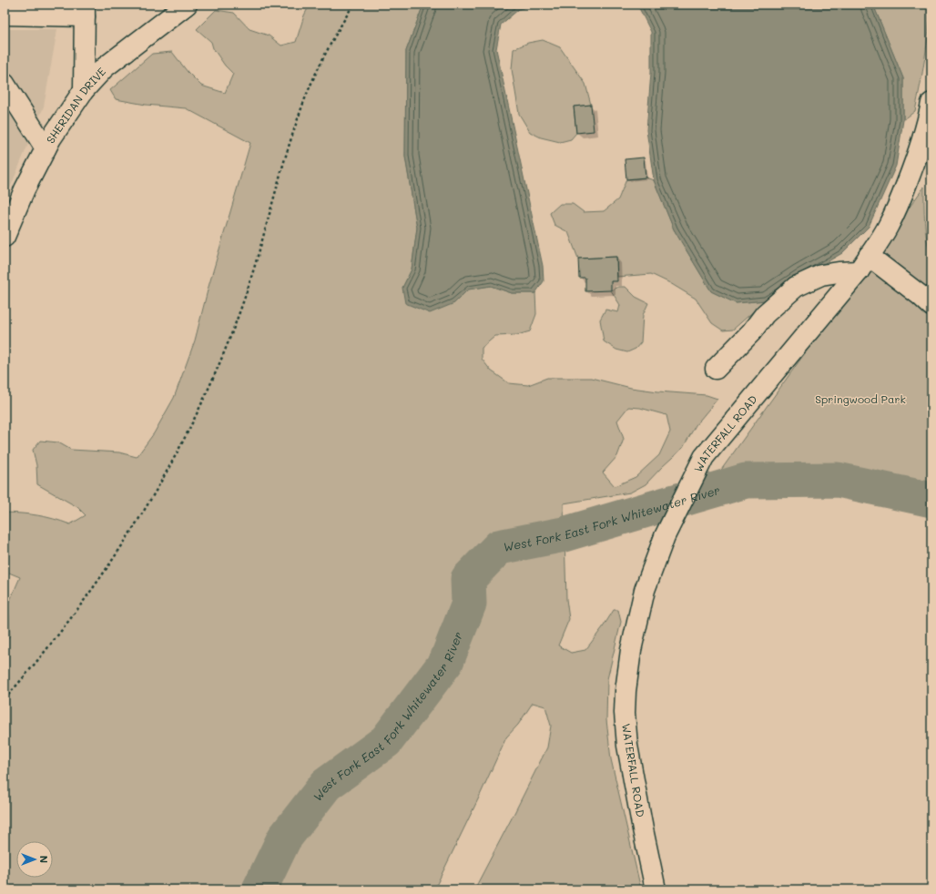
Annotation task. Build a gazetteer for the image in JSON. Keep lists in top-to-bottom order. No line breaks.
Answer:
{"streets":{"street":["SHERIDAN DRIVE","WATERFALL ROAD"]},"water":["West Fork East Fork Whitewater River"],"parks":["Springwood Park"],"north":"right"}
